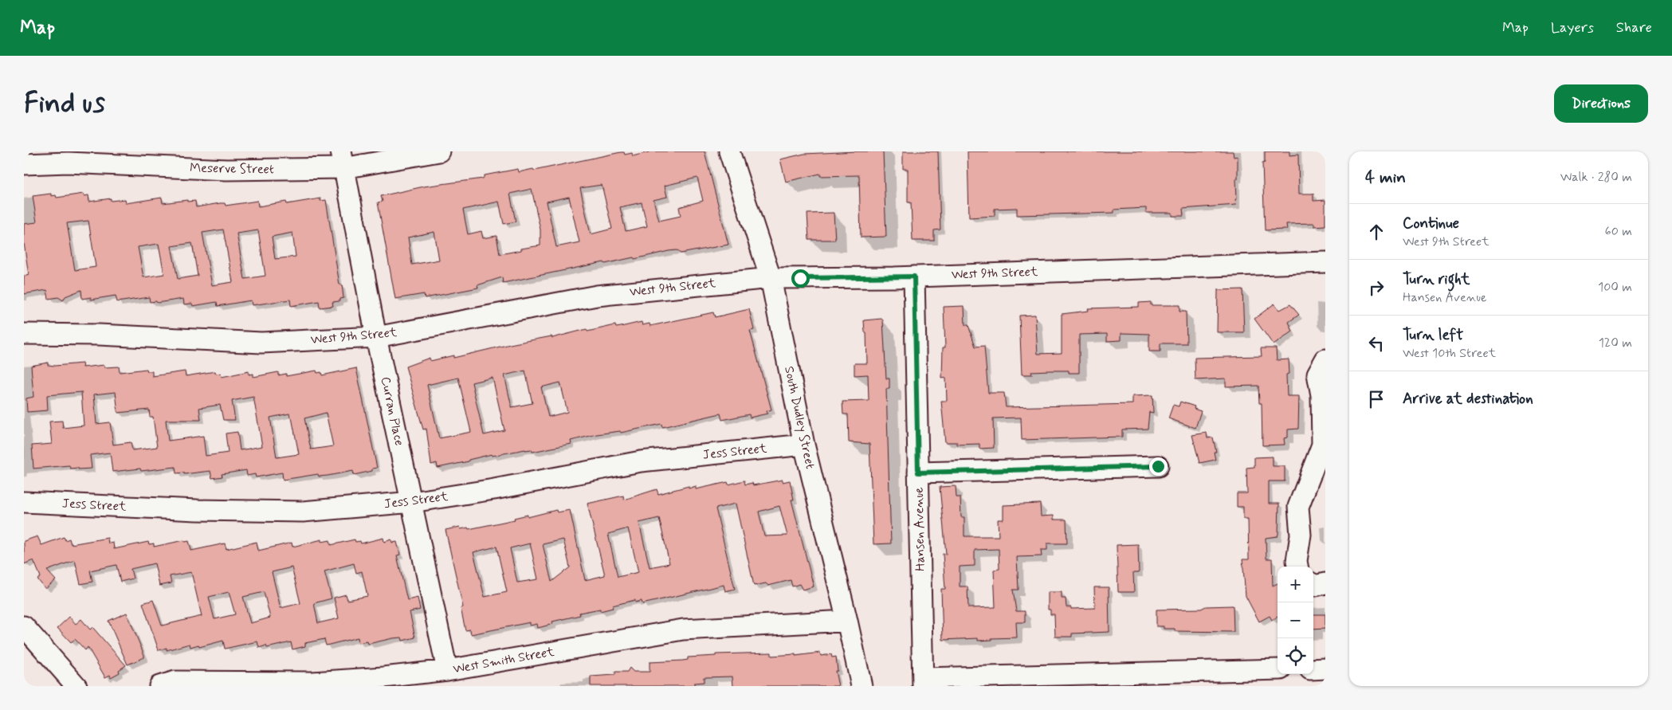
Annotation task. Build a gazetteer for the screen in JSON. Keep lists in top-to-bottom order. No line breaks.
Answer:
{"streets":{"street":["Meserve Street","West 9th Street","Curran Place","South Dudley Street","Jess Street","Hansen Avenue","West Smith Street"]},"crossings":[["Meserve Street","Curran Place"],["West 9th Street","Curran Place"],["West 9th Street","South Dudley Street"],["West 9th Street","Hansen Avenue"],["Curran Place","Jess Street"],["Curran Place","West Smith Street"],["South Dudley Street","Jess Street"],["South Dudley Street","West Smith Street"]],"page":{"header":"Map","nav":["Map","Layers","Share"],"buttons":"Directions","title":"Find us","heading":["4 min","Walk · 280 m"],"list":[["Continue","West 9th Street","60 m"],["Turn right","Hansen Avenue","100 m"],["Turn left","West 10th Street","120 m"],"Arrive at destination"],"map_buttons":["+","−"]}}
